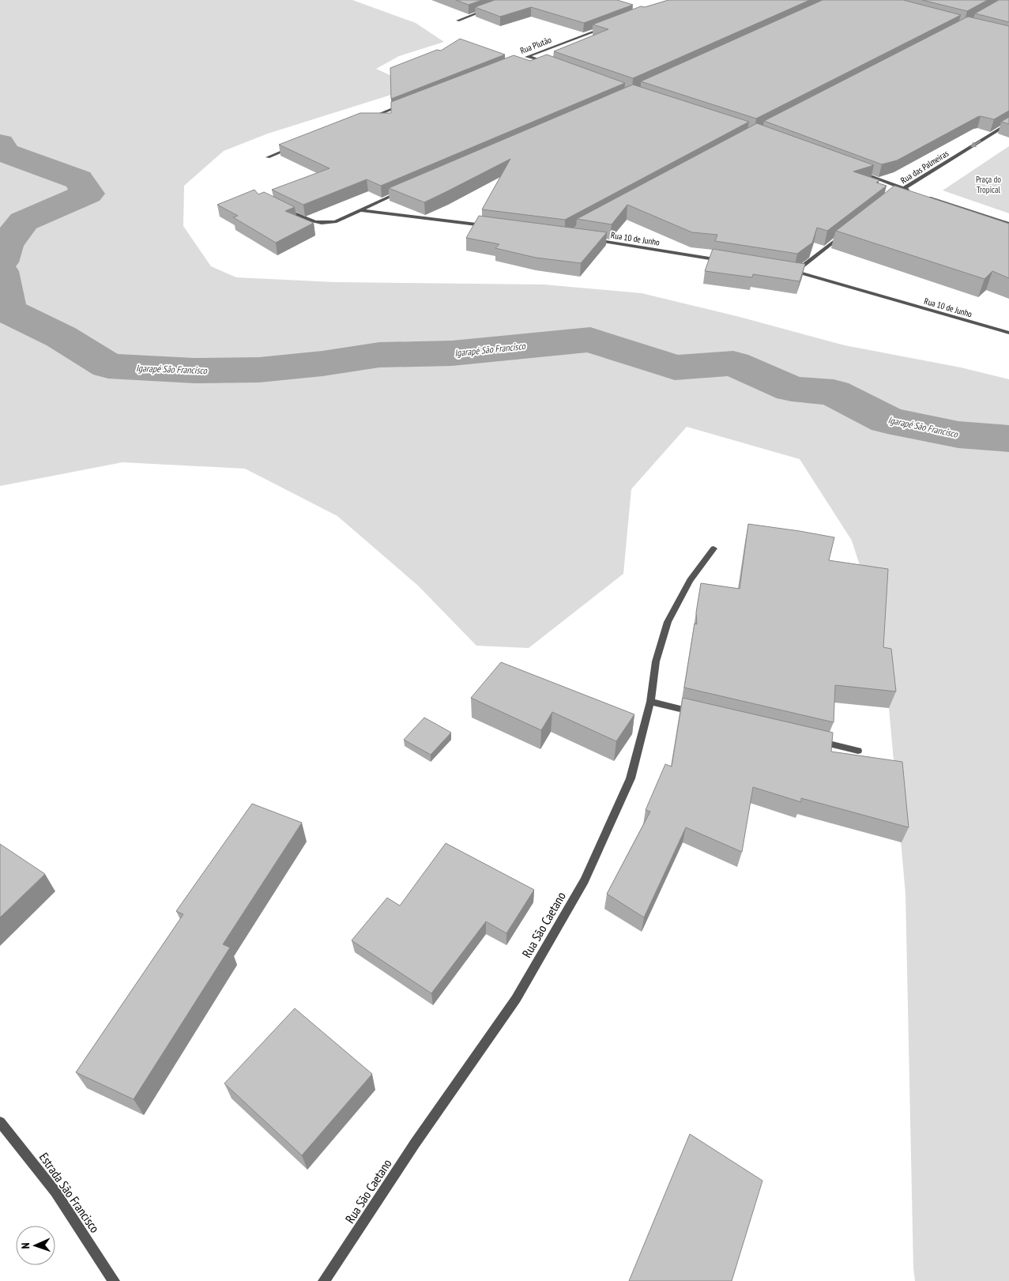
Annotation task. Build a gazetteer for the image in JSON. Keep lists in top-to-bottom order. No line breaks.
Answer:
{"streets":{"street":["Rua Plutão","Rua das Palmeiras","Rua 10 de Junho","Rua São Caetano","Estrada São Francisco"]},"one_way":["Rua das Palmeiras"],"water":["Igarapé São Francisco"],"parks":["Praça do Tropical"],"north":"left"}
